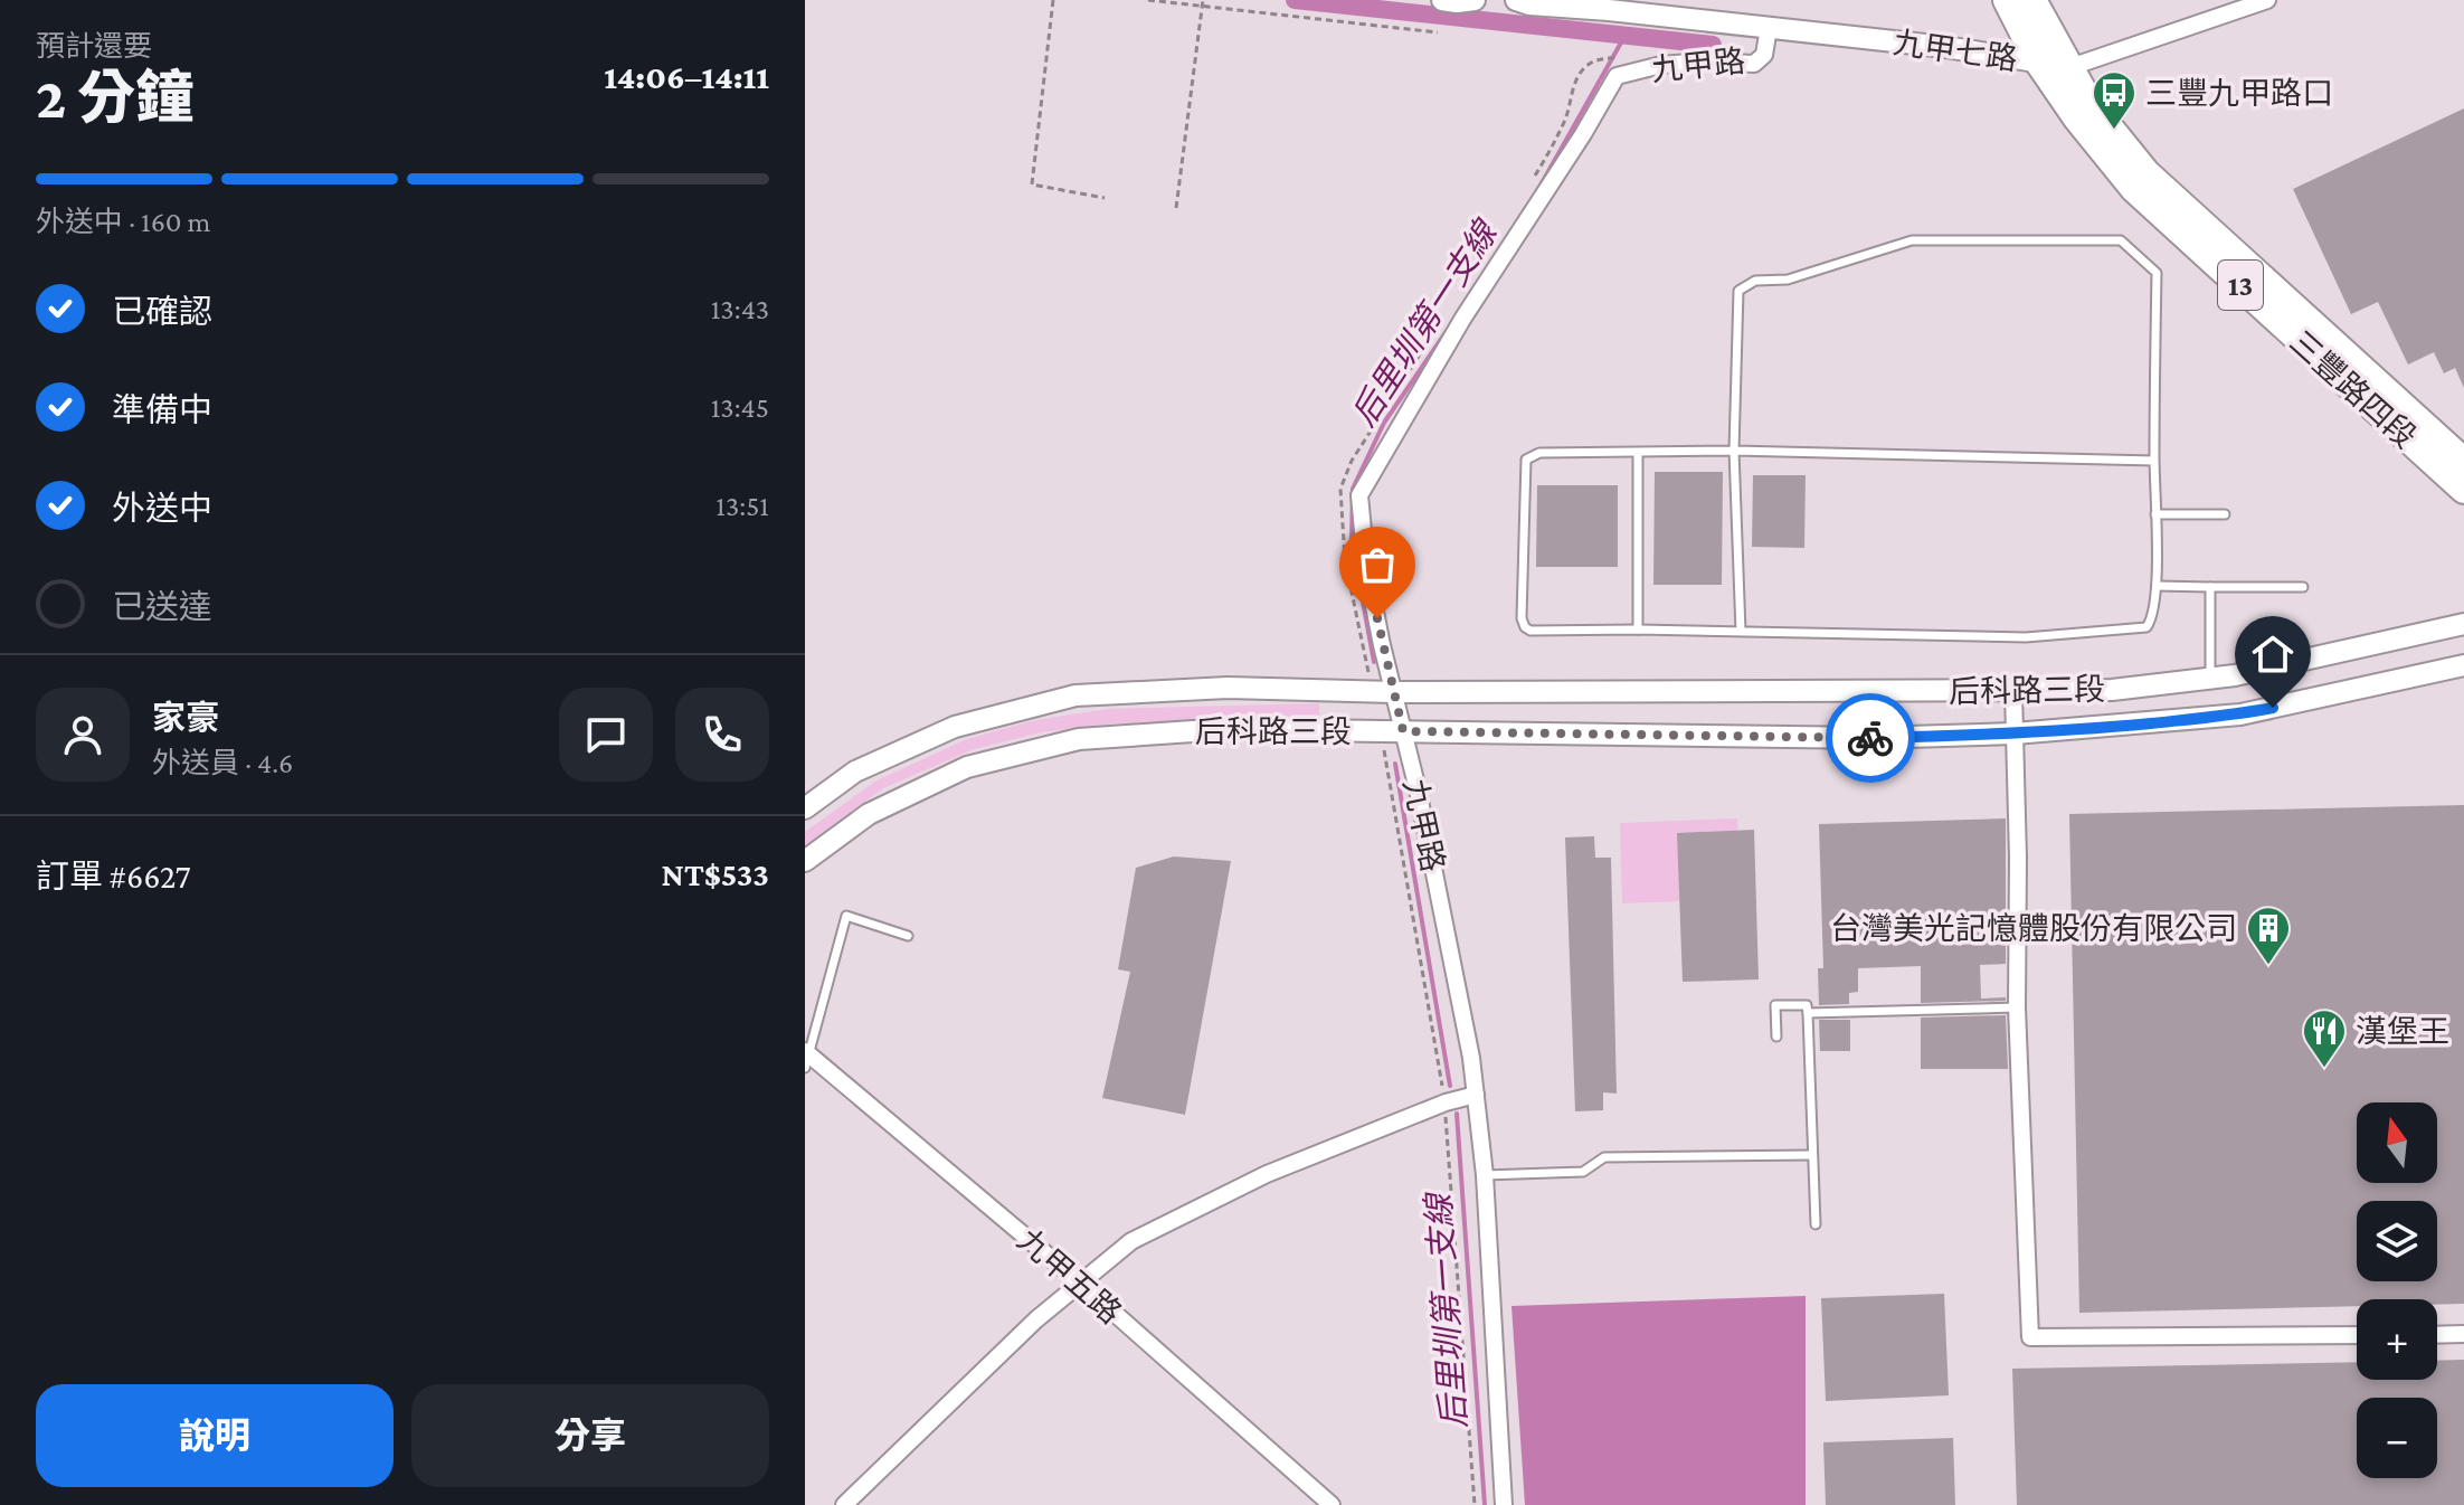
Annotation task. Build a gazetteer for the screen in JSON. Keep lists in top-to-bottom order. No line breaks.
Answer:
{"streets":{"main road":["13","三豐路四段"],"street":["九甲七路","九甲路","后科路三段","九甲五路"]},"crossings":[["九甲七路","九甲路"],["九甲七路","三豐路四段"],["九甲路","后科路三段"]],"water":["后里圳第一支線"],"places":{"bus stop":["三豐九甲路口"],"building":["台灣美光記憶體股份有限公司"],"restaurant":["漢堡王"]},"north":"top","page":{"heading":["2 分鐘","預計還要","14:06–14:11"],"panel":["家豪","外送員 · 4.6","訂單 #6627","NT$533"],"bar":"外送中 · 160 m","list":[["已確認","13:43"],["準備中","13:45"],["外送中","13:51"],"已送達"],"map_buttons":["+","−"],"buttons":["說明","分享"]}}
